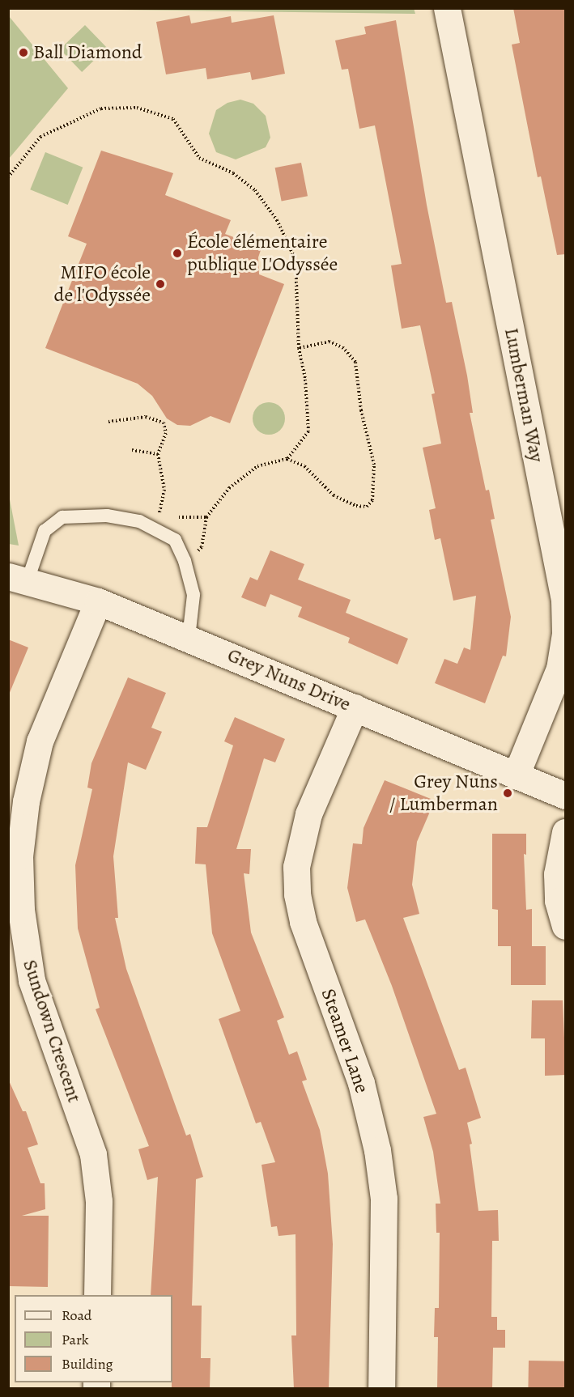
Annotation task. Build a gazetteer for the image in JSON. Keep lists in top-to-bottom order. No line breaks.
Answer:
{"streets":{"street":["Lumberman Way","Grey Nuns Drive","Sundown Crescent","Steamer Lane"]},"crossings":[["Lumberman Way","Grey Nuns Drive"],["Grey Nuns Drive","Sundown Crescent"],["Grey Nuns Drive","Steamer Lane"]],"places":["Ball Diamond","École élémentaire publique L'Odyssée","MIFO école de l'Odyssée","Grey Nuns / Lumberman"],"legend":["Road","Park","Building"]}
